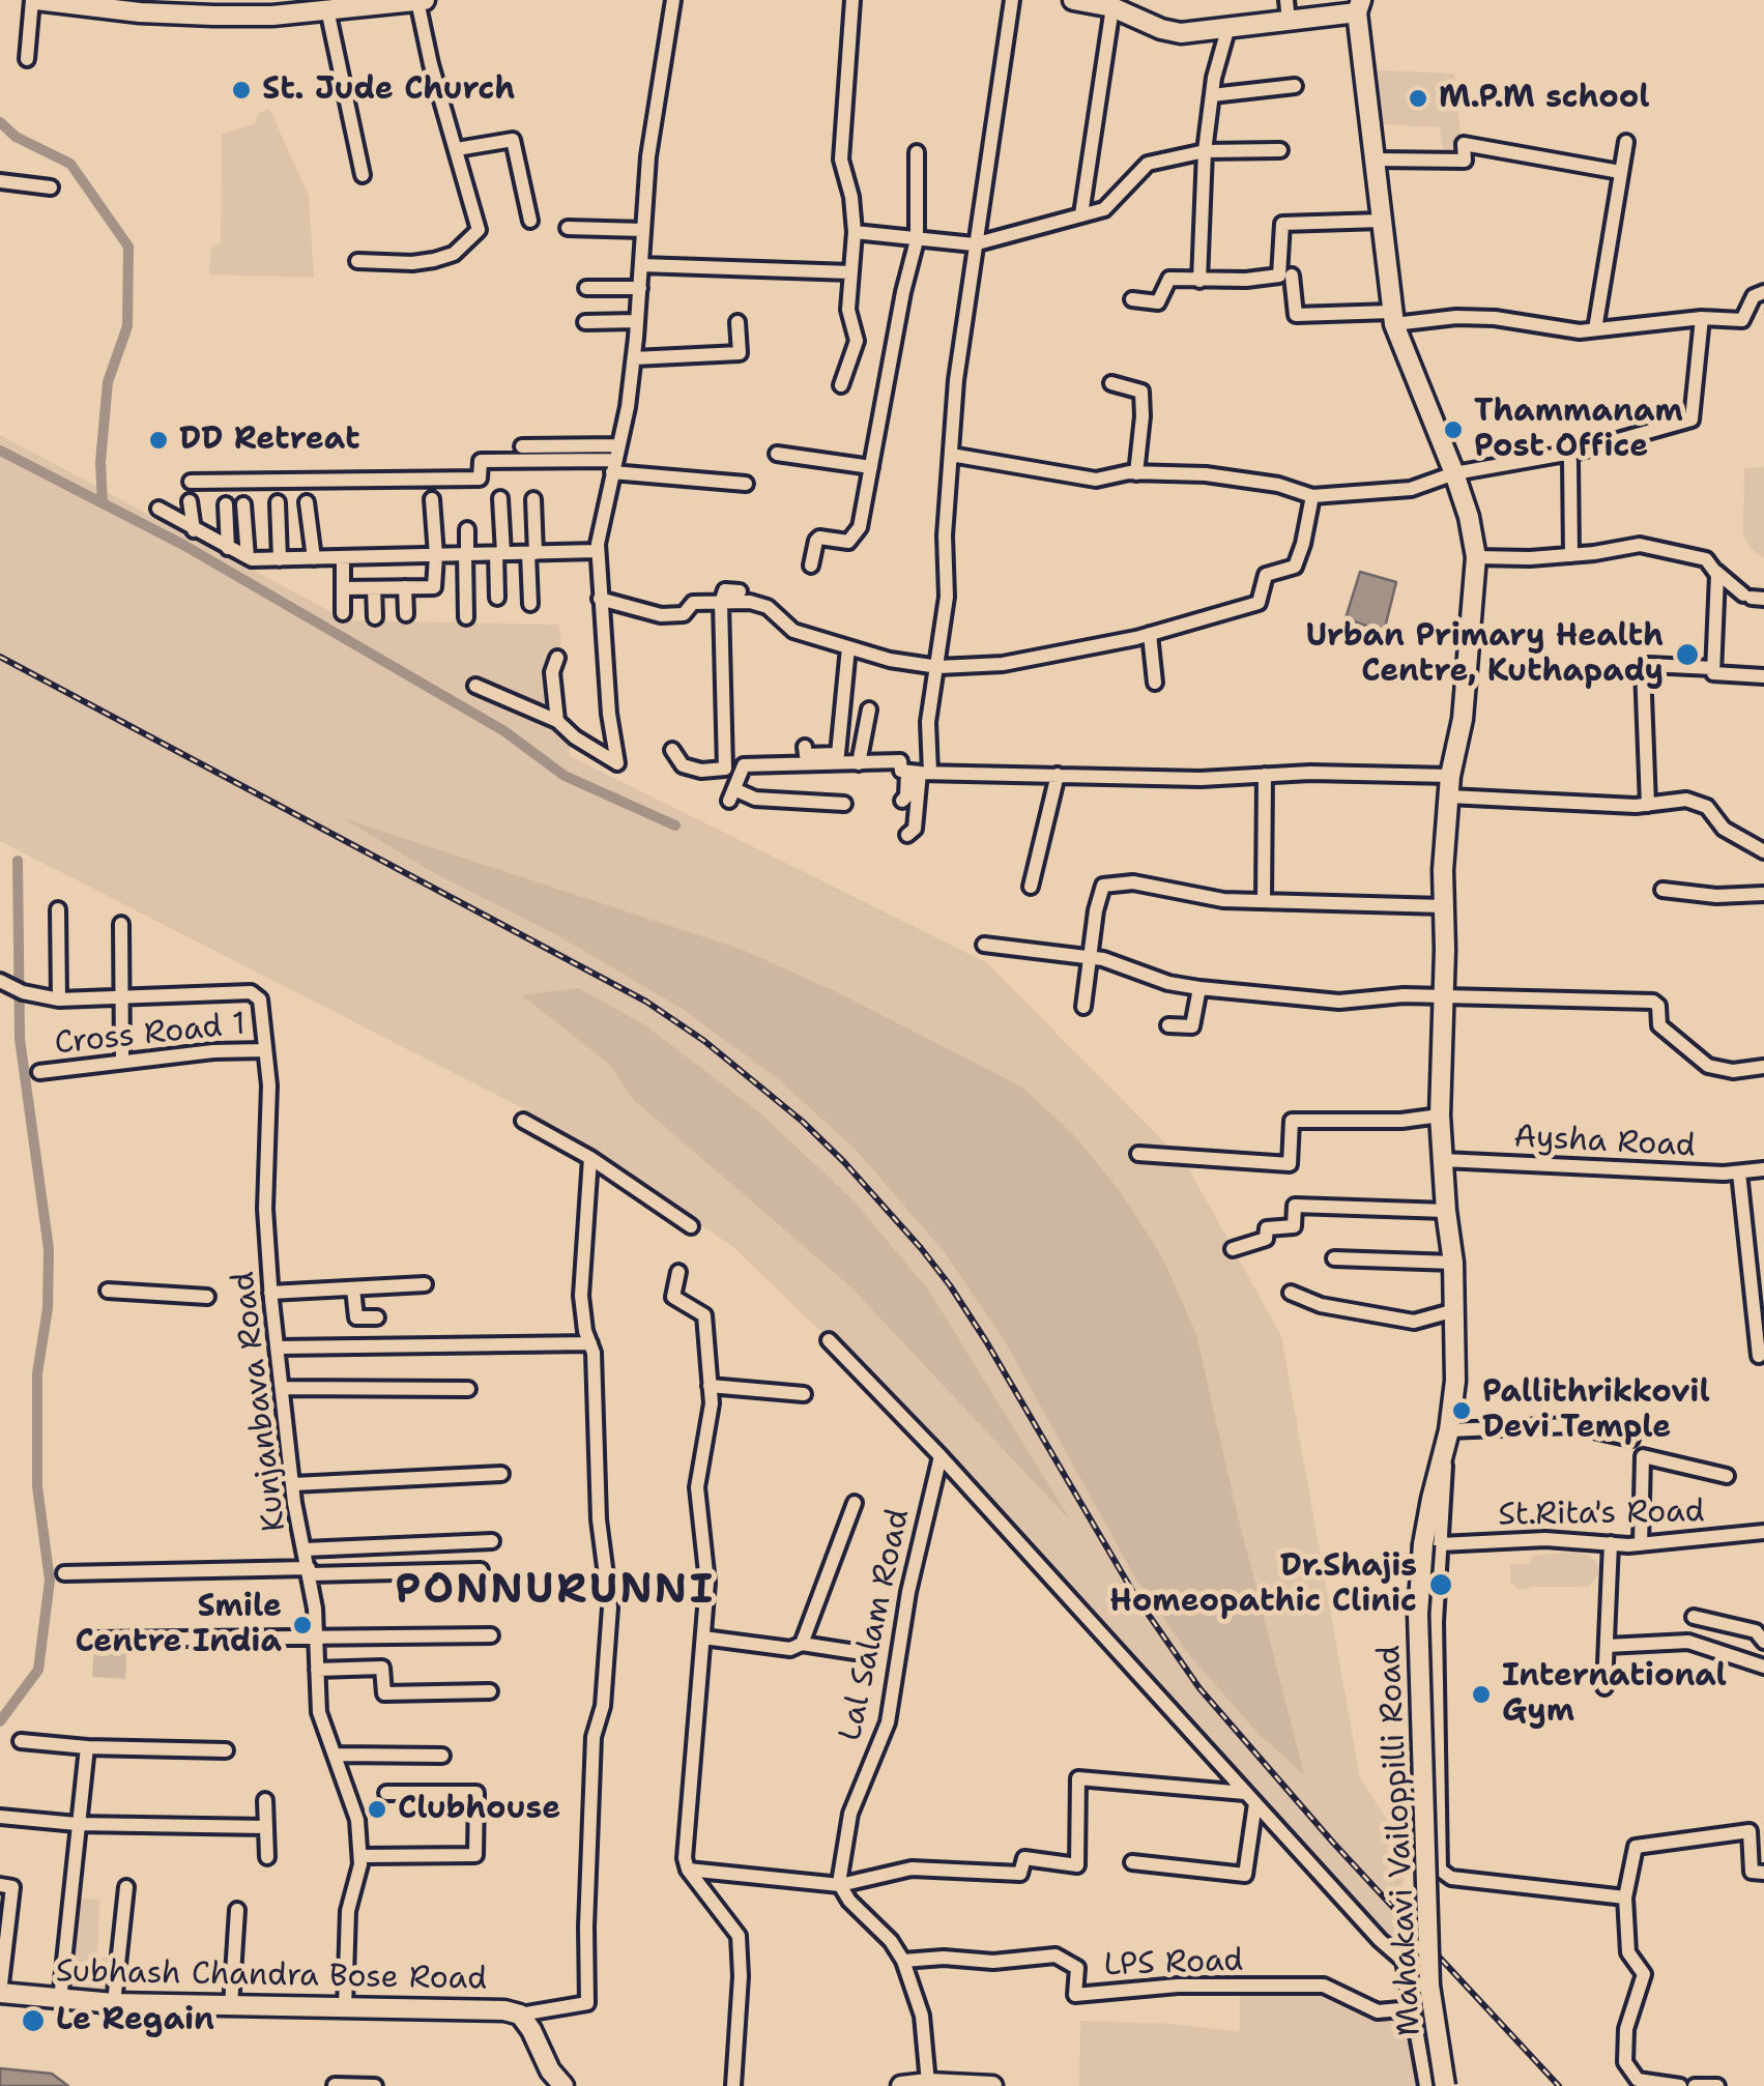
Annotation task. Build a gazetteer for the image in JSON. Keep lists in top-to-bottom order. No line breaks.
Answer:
{"streets":{"main road":["Mahakavi Vailoppilli Road","Subhash Chandra Bose Road"],"street":["Cross Road 1","Aysha Road","Kunjanbava Road","St.Rita's Road","Lal Salam Road","LPS Road"]},"crossings":[["Cross Road 1","Kunjanbava Road"],["Aysha Road","Mahakavi Vailoppilli Road"],["Kunjanbava Road","Subhash Chandra Bose Road"]],"districts":["PONNURUNNI"],"places":["St. Jude Church","M.P.M school","Thammanam Post Office","DD Retreat","Urban Primary Health Centre, Kuthapady","Pallithrikkovil Devi Temple","Dr.Shajis Homeopathic Clinic","Smile Centre India","International Gym","Clubhouse","Le Regain"]}
